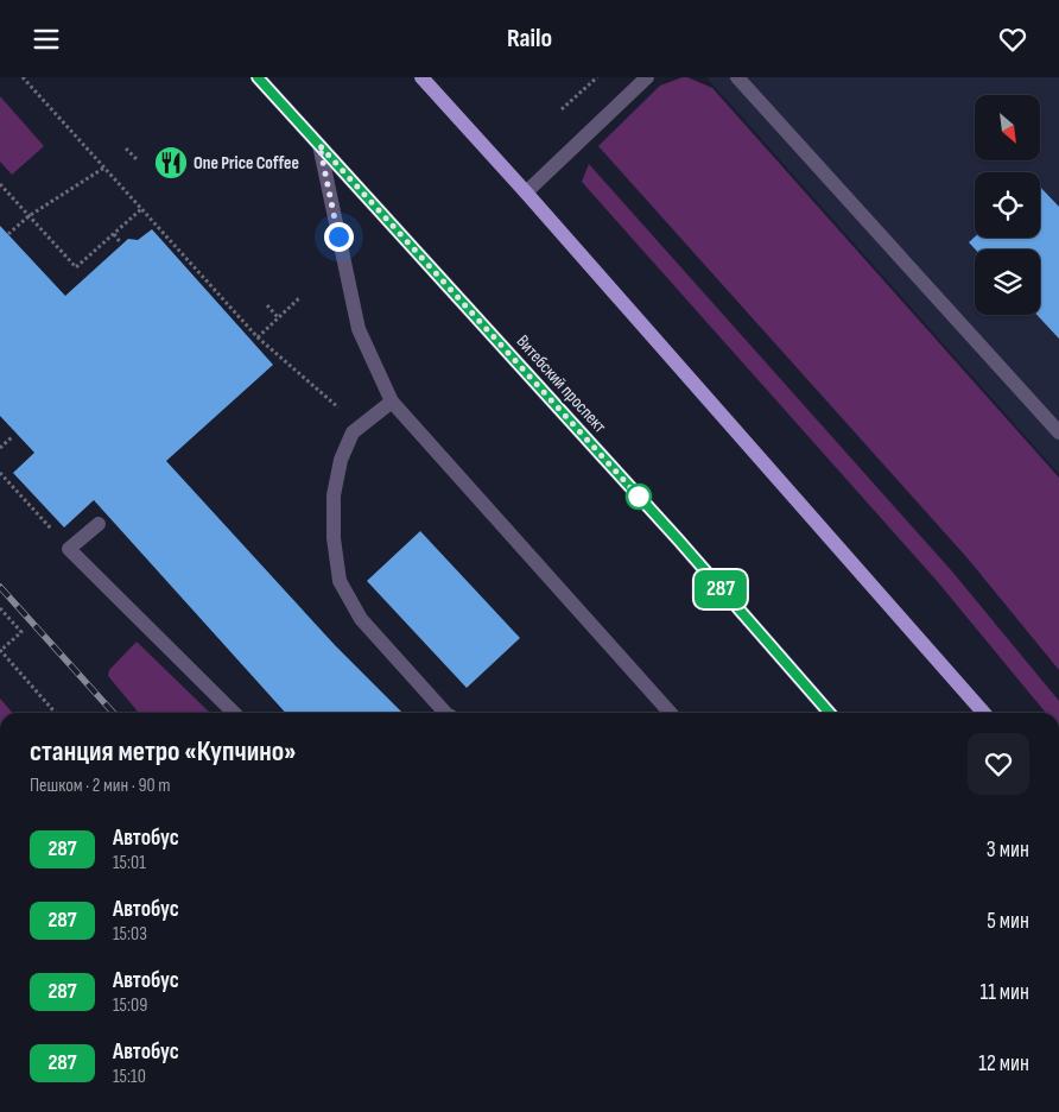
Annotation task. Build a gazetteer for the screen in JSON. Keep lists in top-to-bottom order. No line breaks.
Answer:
{"streets":{"main road":["Витебский проспект"]},"places":{"restaurant":["One Price Coffee"]},"lines":["bus line 287"],"north":"bottom right","page":{"header":"Railo","on_map":"287","heading":["станция метро «Купчино»","Пешком · 2 мин · 90 m"],"list":[{"mark":"287","name":"Автобус","note":"15:01","value":"3 мин"},{"mark":"287","name":"Автобус","note":"15:03","value":"5 мин"},{"mark":"287","name":"Автобус","note":"15:09","value":"11 мин"},{"mark":"287","name":"Автобус","note":"15:10","value":"12 мин"}]}}
